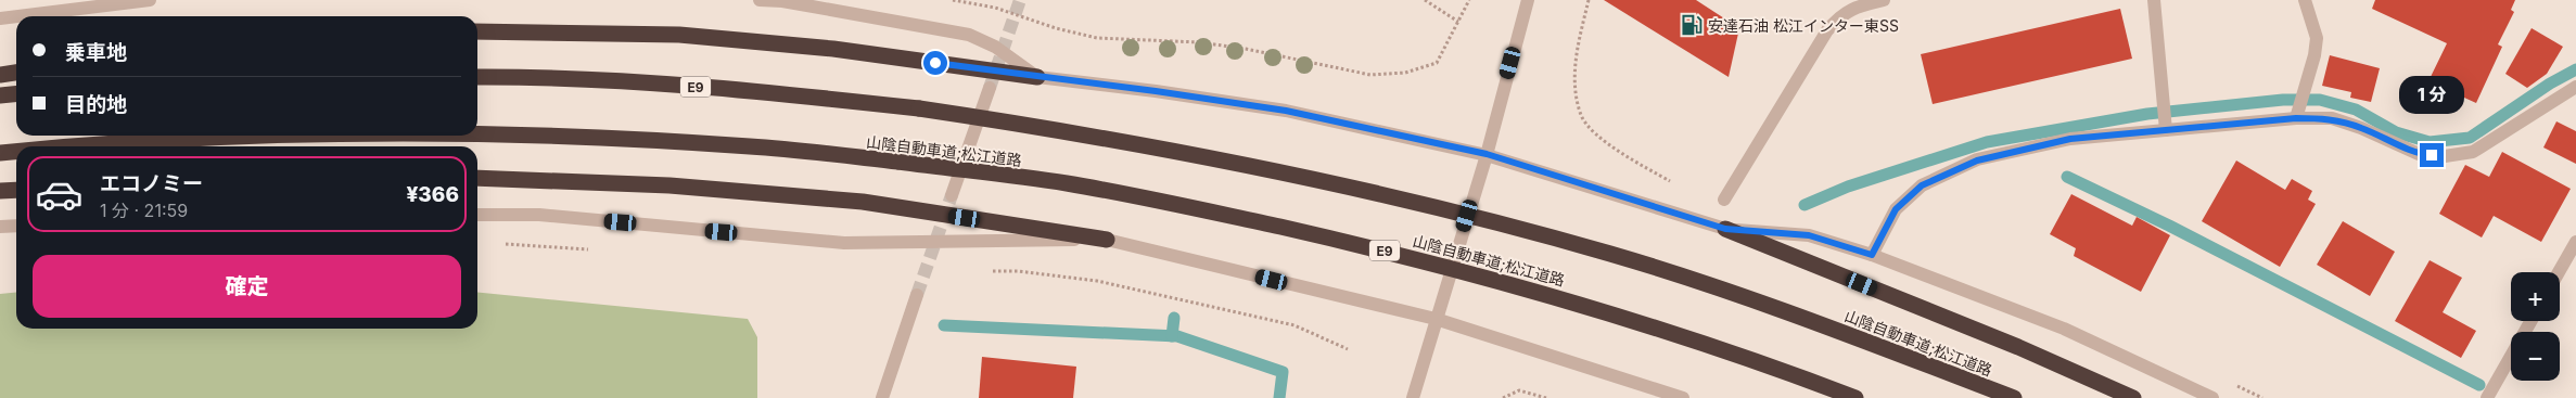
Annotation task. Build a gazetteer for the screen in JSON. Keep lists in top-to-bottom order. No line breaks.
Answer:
{"streets":{"highway":["E9","山陰自動車道;松江道路"]},"places":{"fuel station":["安達石油 松江インター東SS"]},"page":{"banner":["乗車地","目的地"],"bubble":"1 分","list":[{"name":"エコノミー","note":"1 分 · 21:59","value":"¥366"}],"buttons":"確定","map_buttons":["+","−"]}}
